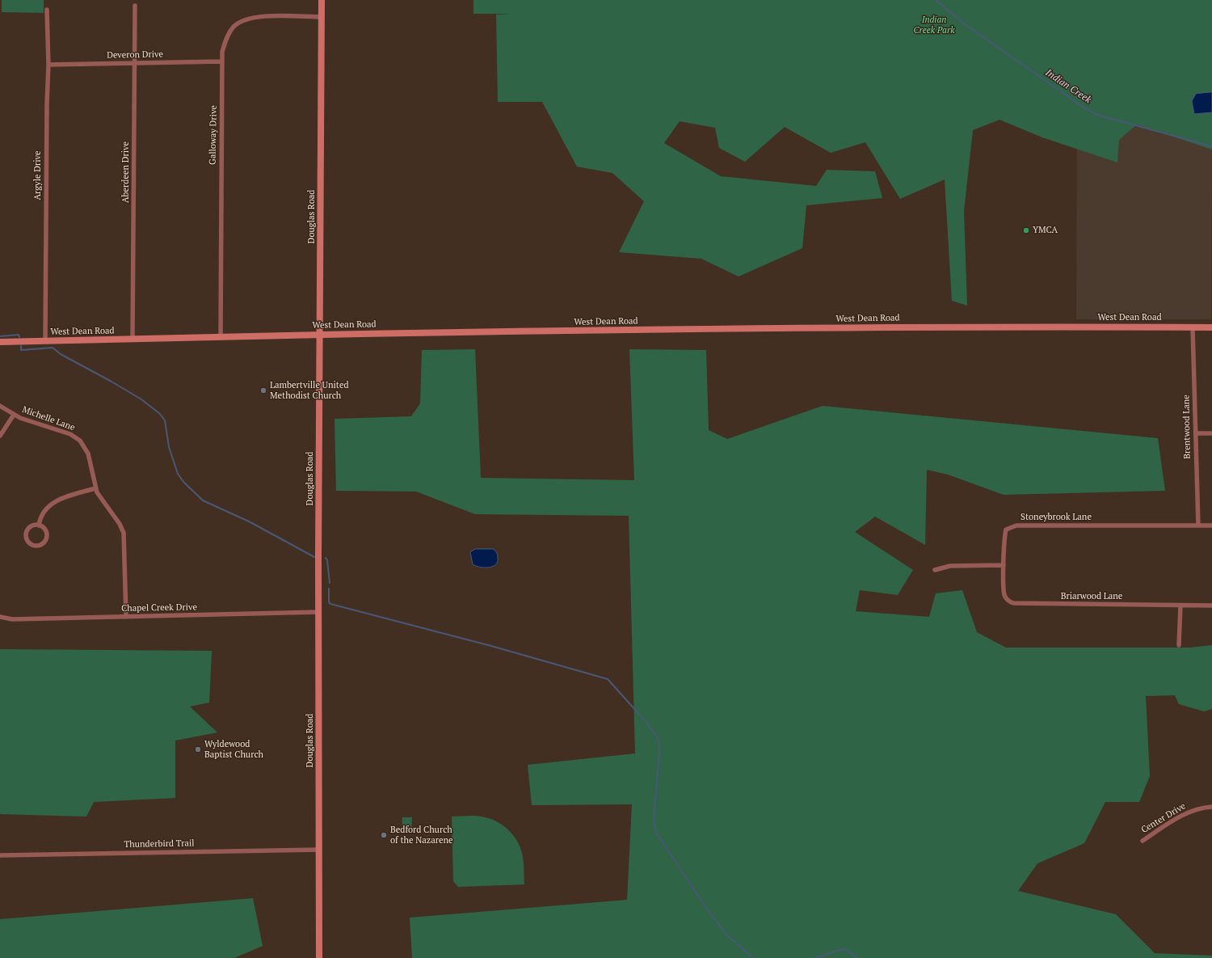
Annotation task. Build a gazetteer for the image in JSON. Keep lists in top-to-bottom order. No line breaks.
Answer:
{"streets":{"street":["Deveron Drive","Galloway Drive","Aberdeen Drive","Argyle Drive","Douglas Road","West Dean Road","Michelle Lane","Brentwood Lane","Stoneybrook Lane","Briarwood Lane","Chapel Creek Drive","Center Drive","Thunderbird Trail"]},"crossings":[["Deveron Drive","Galloway Drive"],["Deveron Drive","Aberdeen Drive"],["Deveron Drive","Argyle Drive"],["Galloway Drive","Douglas Road"],["Galloway Drive","West Dean Road"],["Aberdeen Drive","West Dean Road"],["Argyle Drive","West Dean Road"],["Douglas Road","West Dean Road"],["Douglas Road","Chapel Creek Drive"],["Douglas Road","Thunderbird Trail"],["West Dean Road","Brentwood Lane"],["Michelle Lane","Chapel Creek Drive"],["Brentwood Lane","Stoneybrook Lane"],["Stoneybrook Lane","Briarwood Lane"]],"water":["Indian Creek"],"parks":["Indian Creek Park"],"places":["YMCA","Lambertville United Methodist Church","Wyldewood Baptist Church","Bedford Church of the Nazarene"]}
